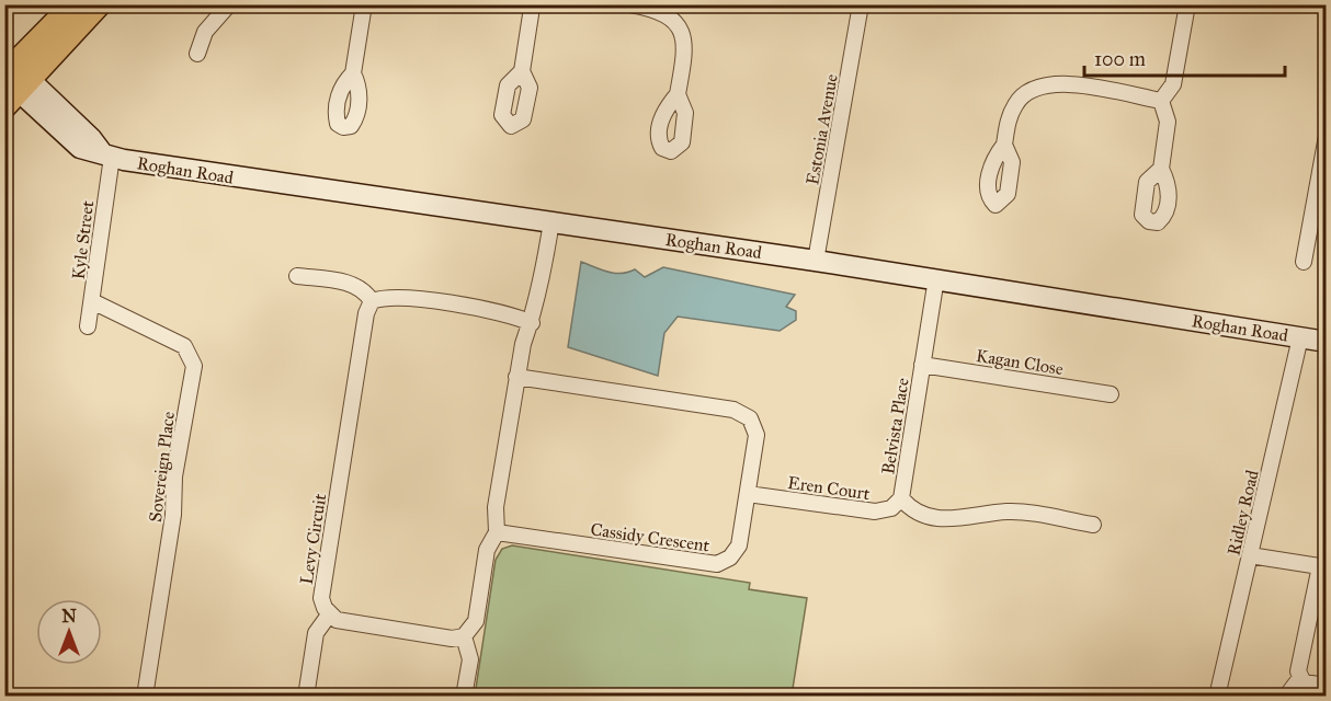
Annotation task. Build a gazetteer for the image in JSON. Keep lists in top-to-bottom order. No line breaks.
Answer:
{"streets":{"street":["Estonia Avenue","Roghan Road","Kyle Street","Kagan Close","Belvista Place","Sovereign Place","Eren Court","Ridley Road","Cassidy Crescent","Levy Circuit"]},"crossings":[["Estonia Avenue","Roghan Road"],["Roghan Road","Kyle Street"],["Roghan Road","Belvista Place"],["Roghan Road","Ridley Road"],["Kyle Street","Sovereign Place"],["Kagan Close","Belvista Place"],["Belvista Place","Eren Court"],["Eren Court","Cassidy Crescent"]],"scale_bar":"100 m","north":"top"}
